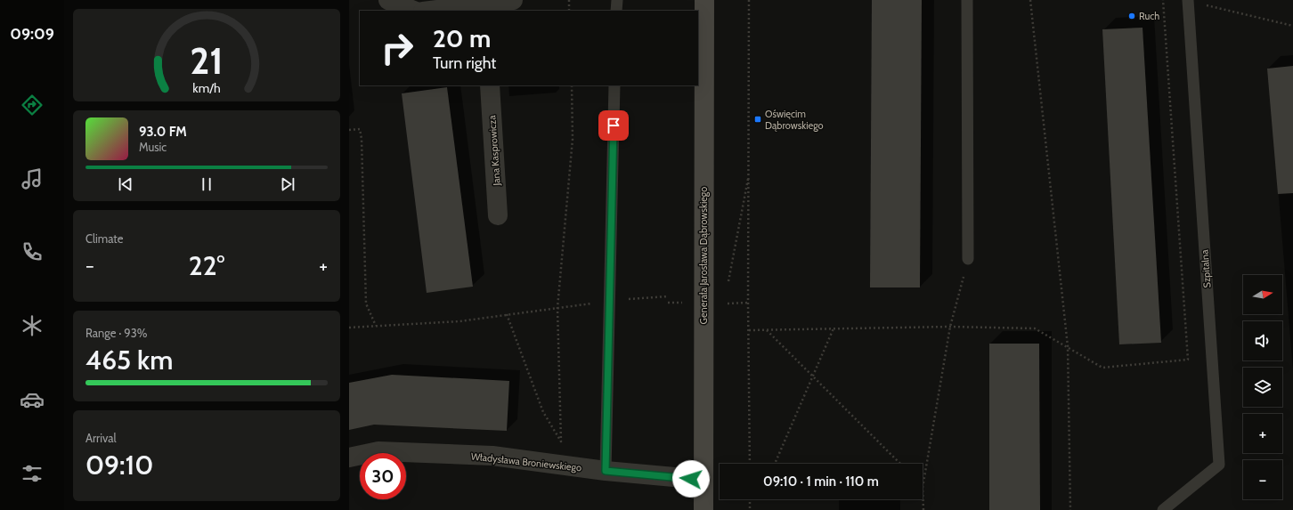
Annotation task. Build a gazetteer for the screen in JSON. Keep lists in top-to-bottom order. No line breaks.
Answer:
{"streets":{"street":["Jana Kasprowicza","Generała Jarosława Dąbrowskiego","Władysława Broniewskiego"],"lane":["Szpitalna"]},"crossings":[["Generała Jarosława Dąbrowskiego","Władysława Broniewskiego"]],"places":{"other":["Ruch"],"transit":["Oświęcim Dąbrowskiego"]},"north":"right","page":{"tabs":"09:09","turn":["20 m","Turn right"],"song":["93.0 FM","Music"],"tile":["Climate",["Range · 93%","465 km"],["Arrival","09:10"]],"heat":["−","22°","+"],"map_buttons":["+","−"],"limit":"30","trip":"09:10 · 1 min · 110 m","gauge":["21","km/h"]}}
